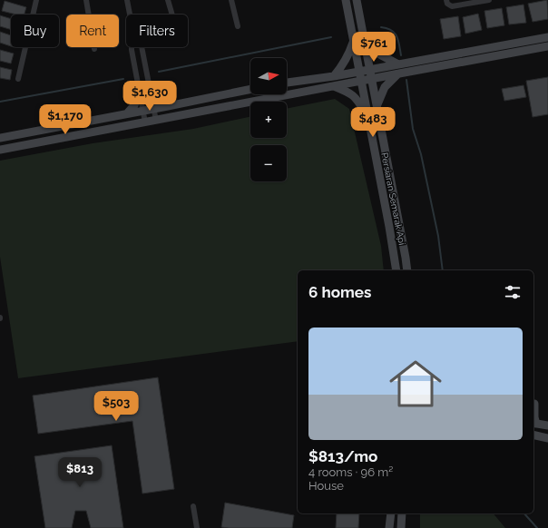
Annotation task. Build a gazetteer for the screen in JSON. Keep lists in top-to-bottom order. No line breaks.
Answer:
{"streets":{"street":["Persiaran Semarak Api"]},"north":"right","page":{"chip":["Buy","Rent","Filters"],"price":["$761","$1,630","$1,170","$483","$503","$813"],"map_buttons":["+","−"],"heading":"6 homes","list":[{"name":"$813/mo","note":"4 rooms · 96 m² · House"}]}}
